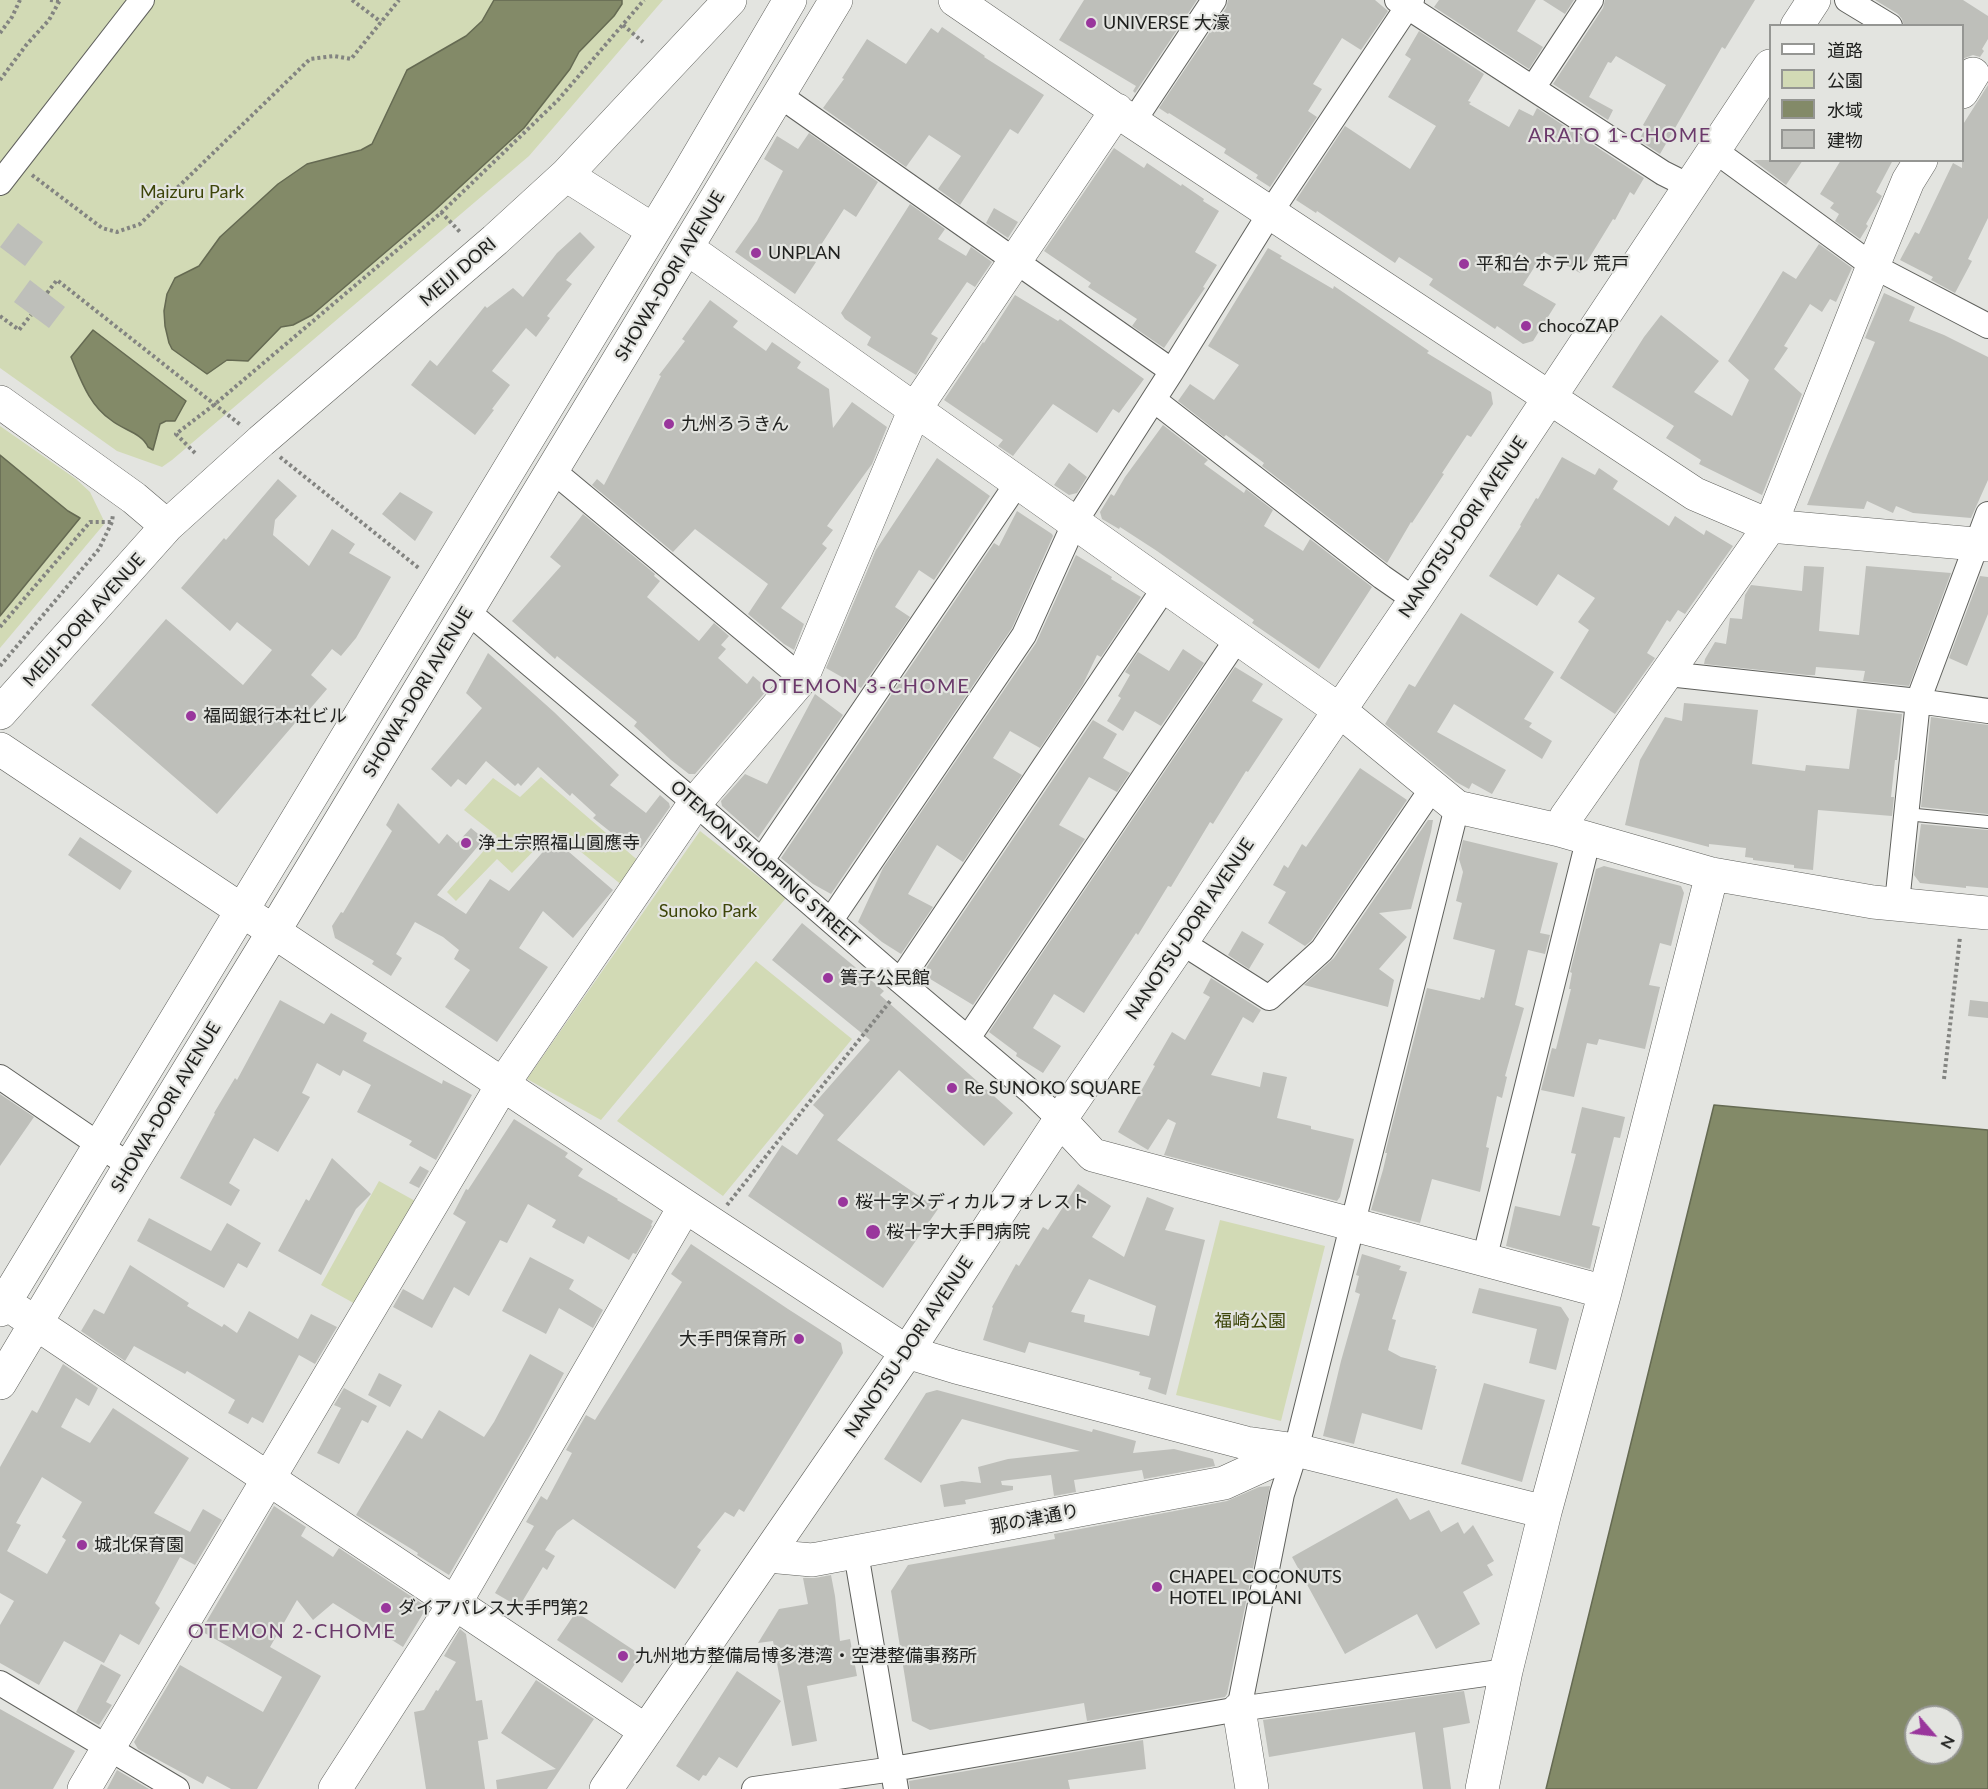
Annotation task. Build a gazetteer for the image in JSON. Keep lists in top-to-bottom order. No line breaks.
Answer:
{"streets":{"street":["MEIJI DORI","SHOWA-DORI AVENUE","NANOTSU-DORI AVENUE","MEIJI-DORI AVENUE","OTEMON SHOPPING STREET","那の津通り"]},"crossings":[["MEIJI DORI","MEIJI-DORI AVENUE"],["SHOWA-DORI AVENUE","OTEMON SHOPPING STREET"],["NANOTSU-DORI AVENUE","OTEMON SHOPPING STREET"],["NANOTSU-DORI AVENUE","那の津通り"]],"districts":["ARATO 1-CHOME","OTEMON 3-CHOME","OTEMON 2-CHOME"],"parks":["Maizuru Park","Sunoko Park","福崎公園"],"places":["UNIVERSE 大濠","UNPLAN","平和台 ホテル 荒戸","chocoZAP","九州ろうきん","福岡銀行本社ビル","浄土宗照福山圓應寺","簀子公民館","Re SUNOKO SQUARE","桜十字メディカルフォレスト","桜十字大手門病院","大手門保育所","城北保育園","CHAPEL COCONUTS HOTEL IPOLANI","ダイアパレス大手門第2","九州地方整備局博多港湾・空港整備事務所"],"legend":["道路","公園","水域","建物"],"north":"bottom right"}
